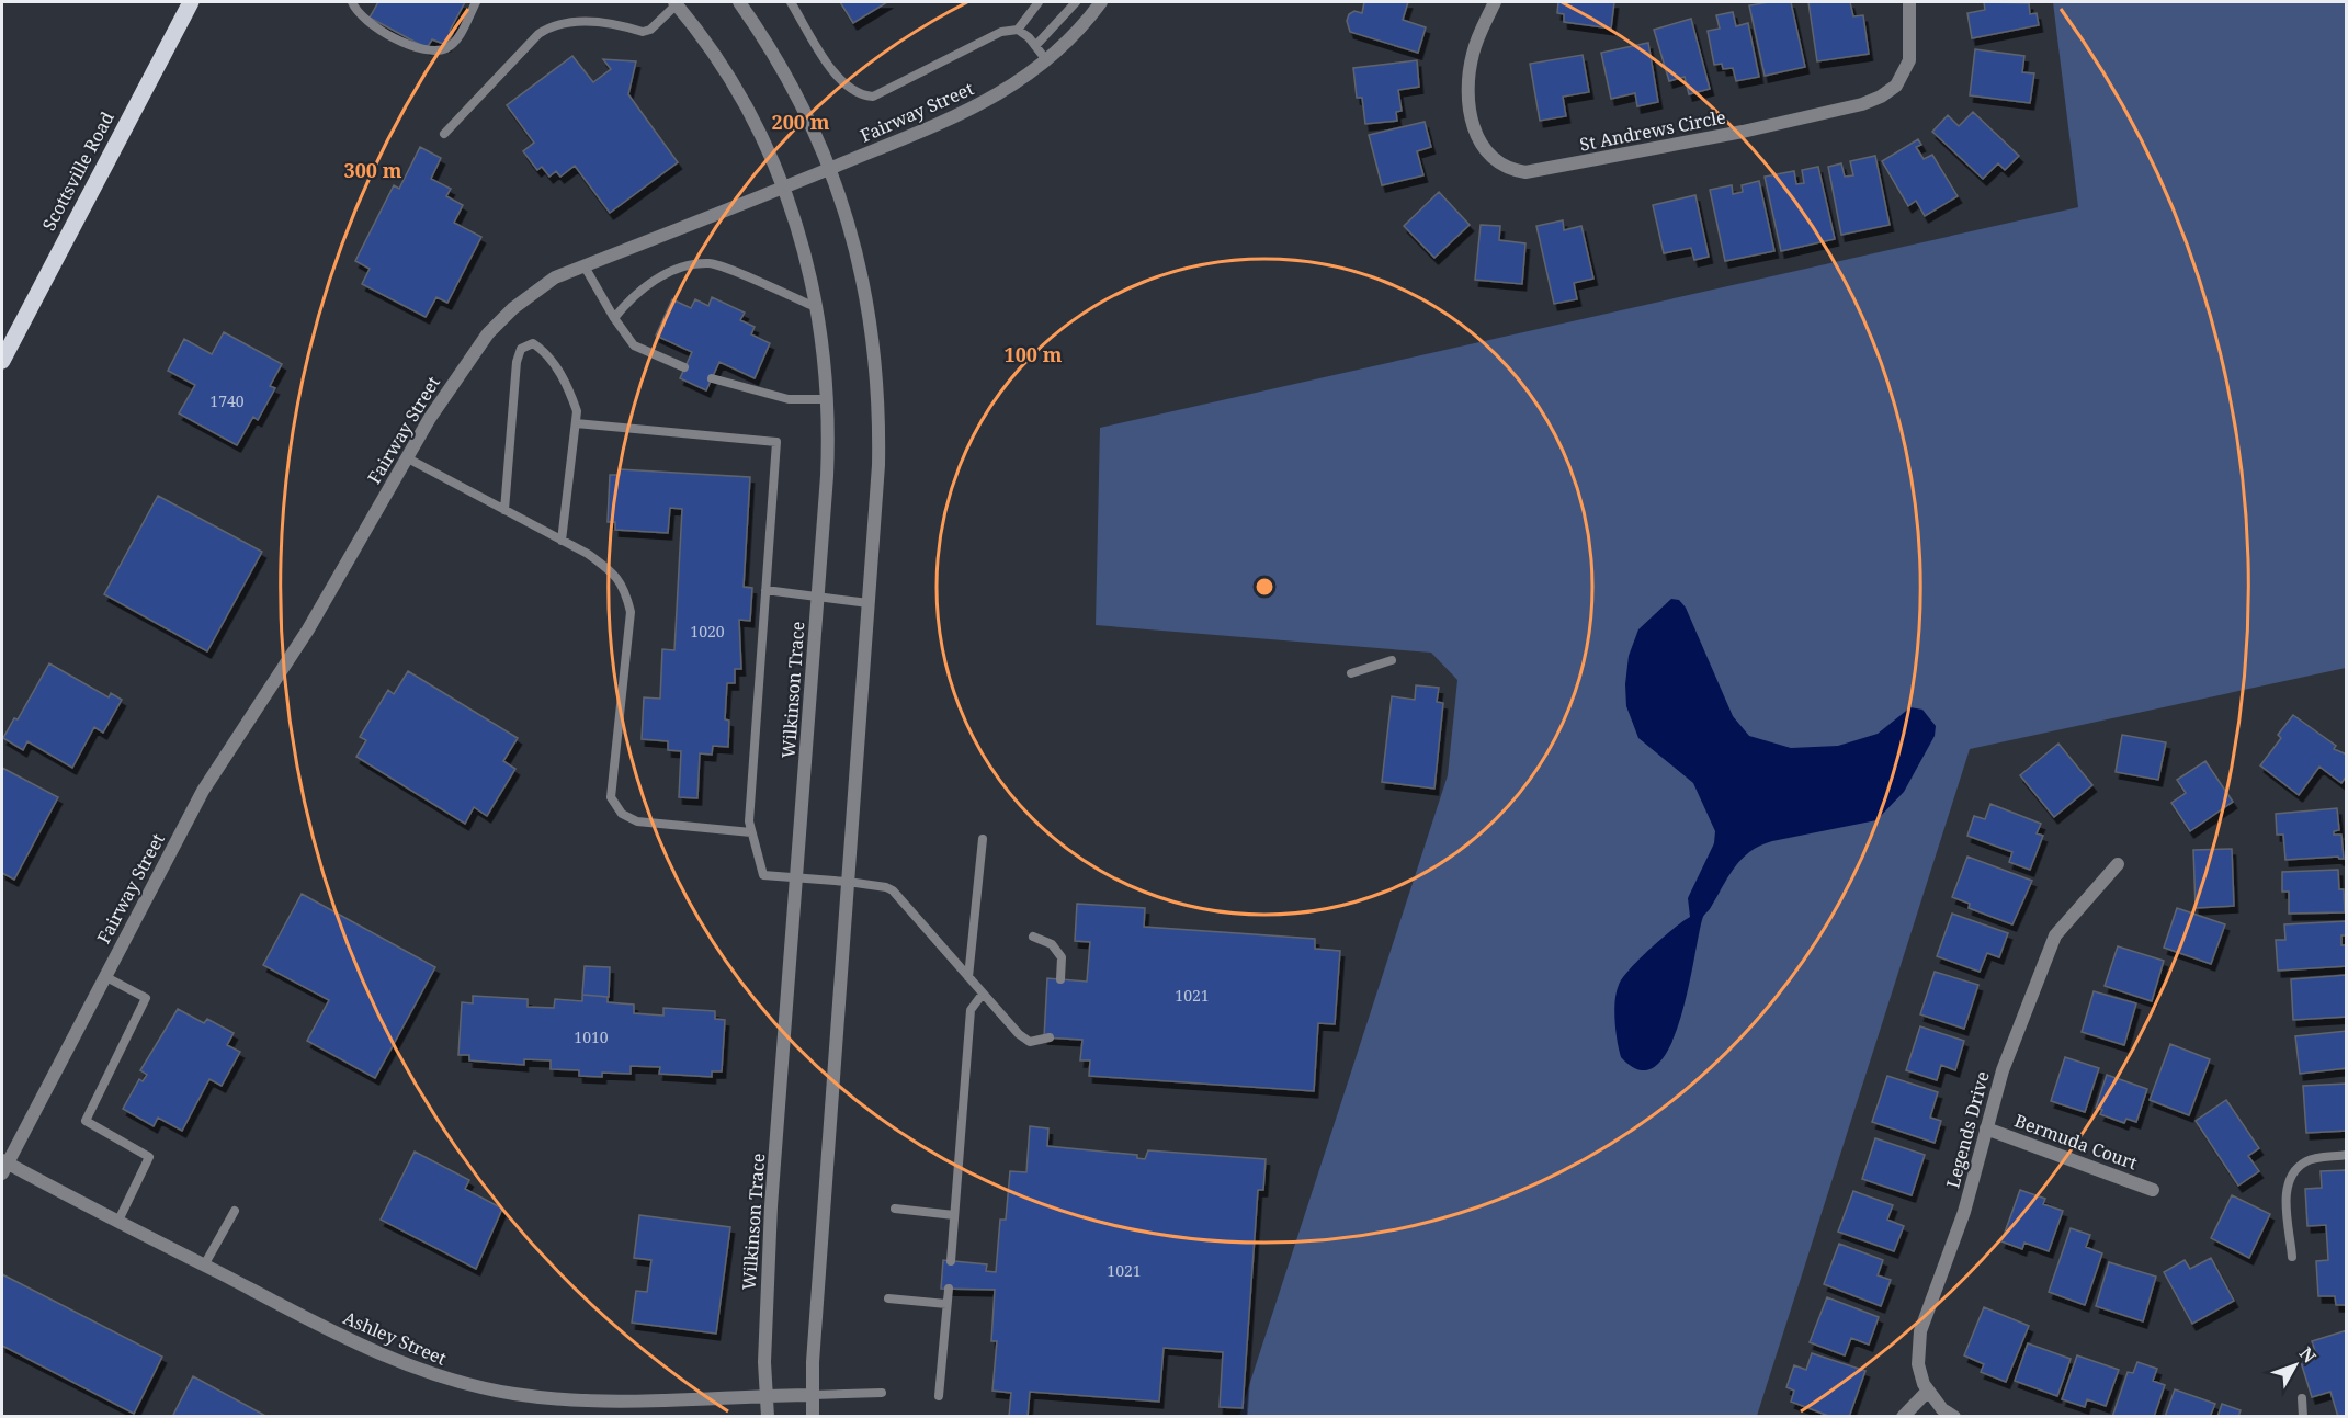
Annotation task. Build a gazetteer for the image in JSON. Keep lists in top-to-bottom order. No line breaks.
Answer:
{"streets":{"main road":["Scottsville Road"],"street":["Fairway Street","St Andrews Circle","Wilkinson Trace","Legends Drive","Bermuda Court","Ashley Street"]},"crossings":[["Fairway Street","Wilkinson Trace"],["Fairway Street","Ashley Street"],["Wilkinson Trace","Ashley Street"],["Legends Drive","Bermuda Court"]],"house_numbers":["1740","1020","1021","1010","1021"],"north":"top right","rings":["200 m","300 m","100 m"]}
